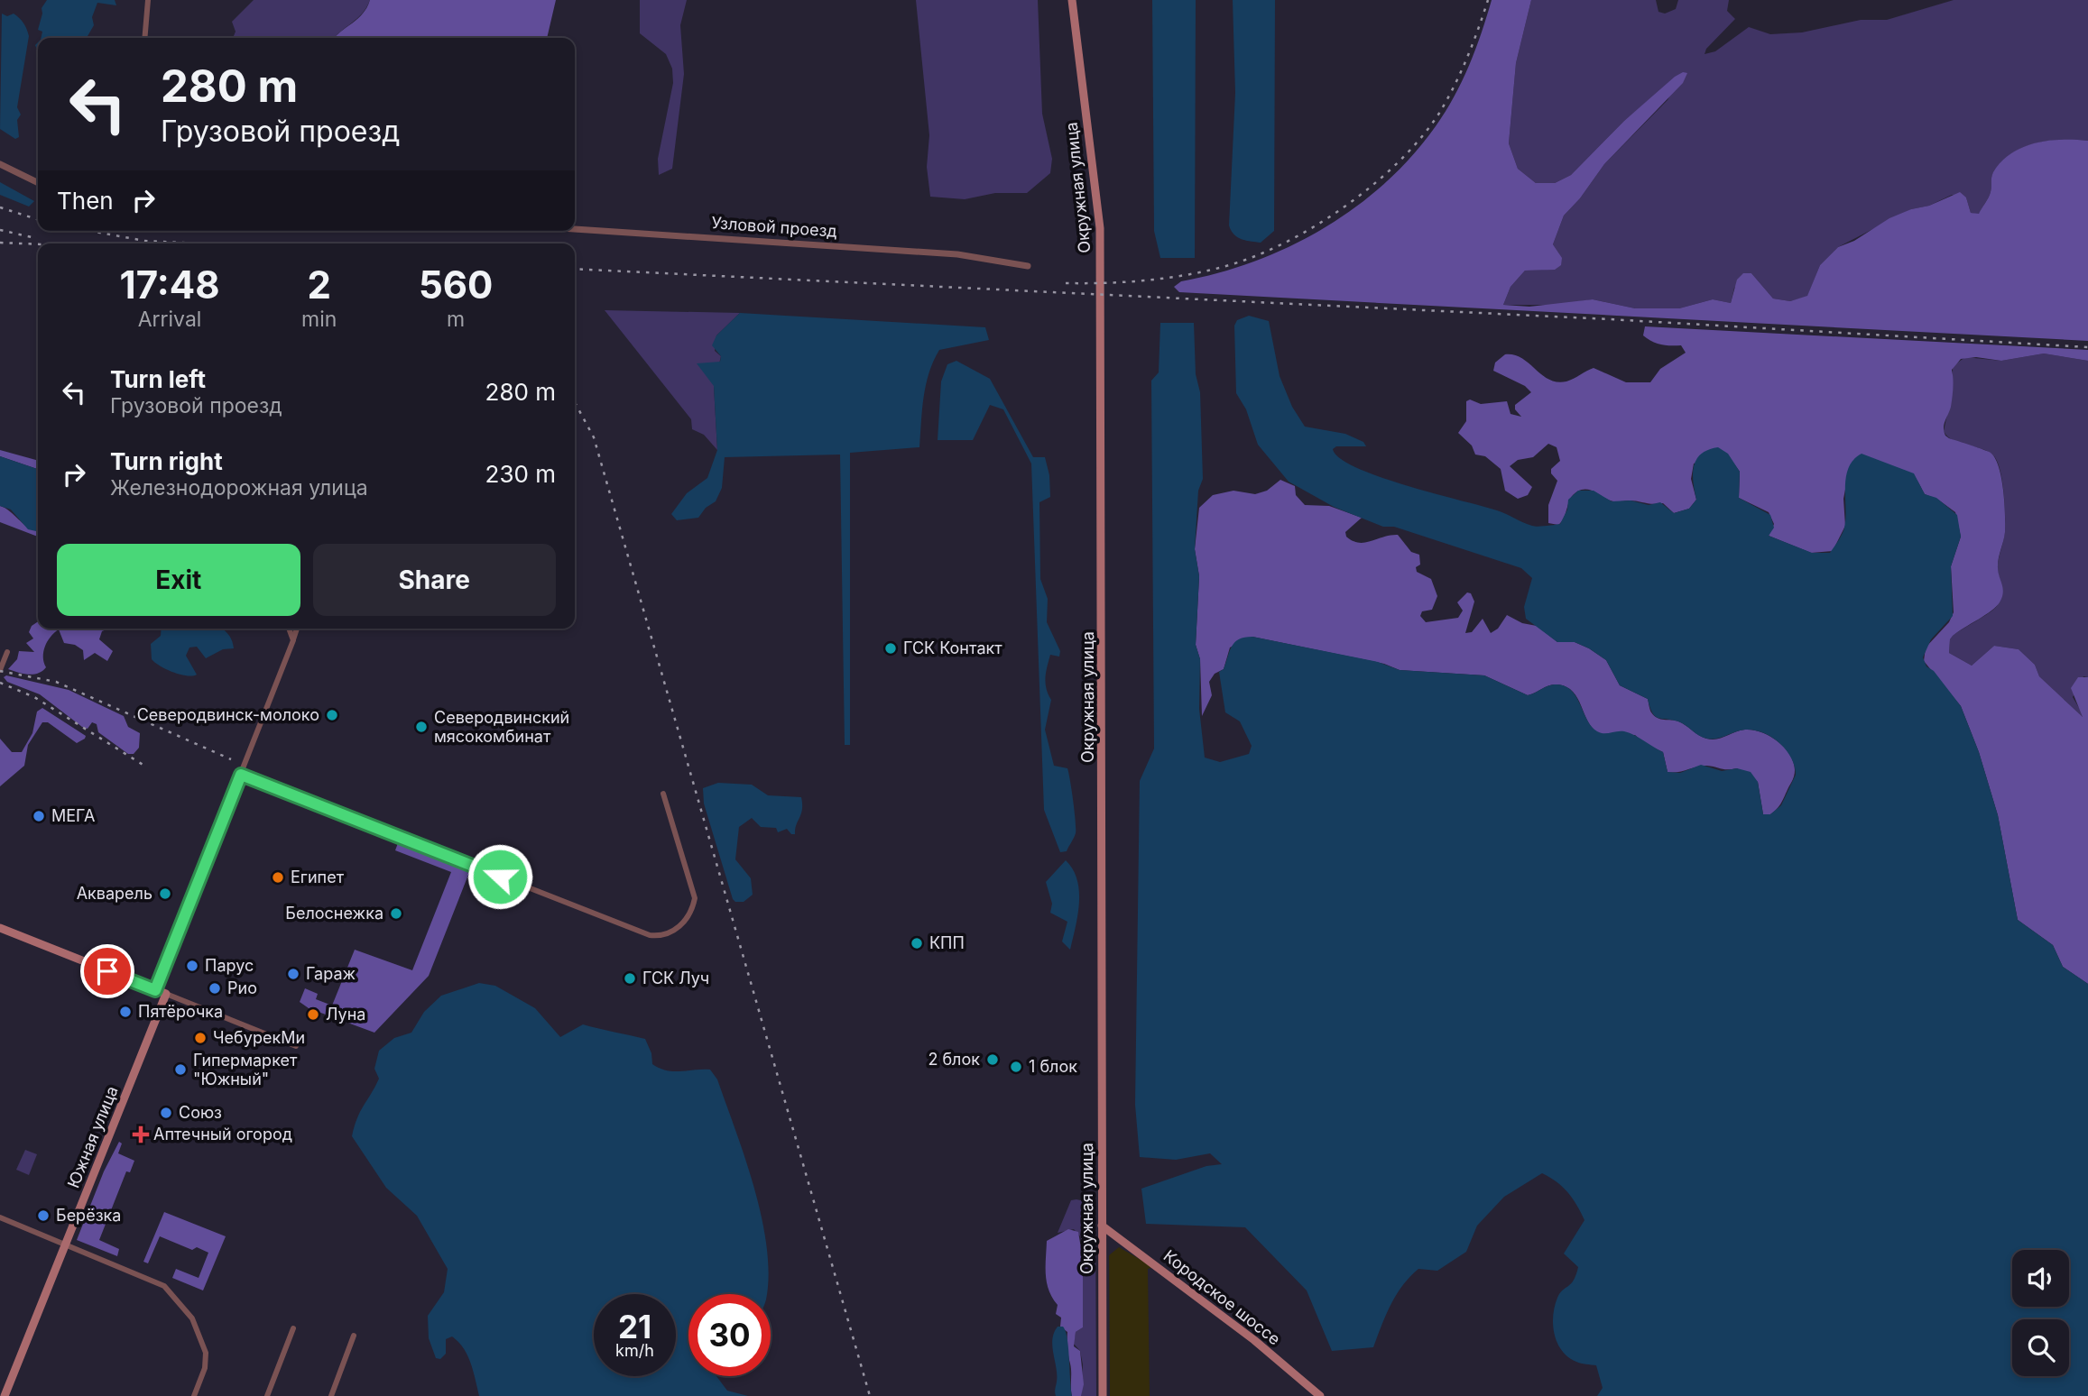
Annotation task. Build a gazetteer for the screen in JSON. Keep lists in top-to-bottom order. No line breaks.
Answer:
{"streets":{"main road":["Окружная улица","Южная улица","Кородское шоссе"],"street":["Узловой проезд"]},"crossings":[["Окружная улица","Кородское шоссе"]],"places":{"other":["ГСК Контакт","Северодвинск-молоко","Северодвинский мясокомбинат","МЕГА","Египет","Акварель","Белоснежка","КПП","Парус","Гараж","ГСК Луч","Рио","Пятёрочка","Луна","ЧебурекМи","2 блок","1 блок","Гипермаркет \"Южный\"","Союз","Берёзка"],"health":["Аптечный огород"]},"page":{"turn":["280 m","Грузовой проезд"],"then":"Then","eta":["17:48","Arrival","2","min","560","m"],"list":[{"name":"Turn left","note":"Грузовой проезд","value":"280 m"},{"name":"Turn right","note":"Железнодорожная улица","value":"230 m"}],"buttons":["Exit","Share"],"speed":"21 km/h","limit":"30"}}
